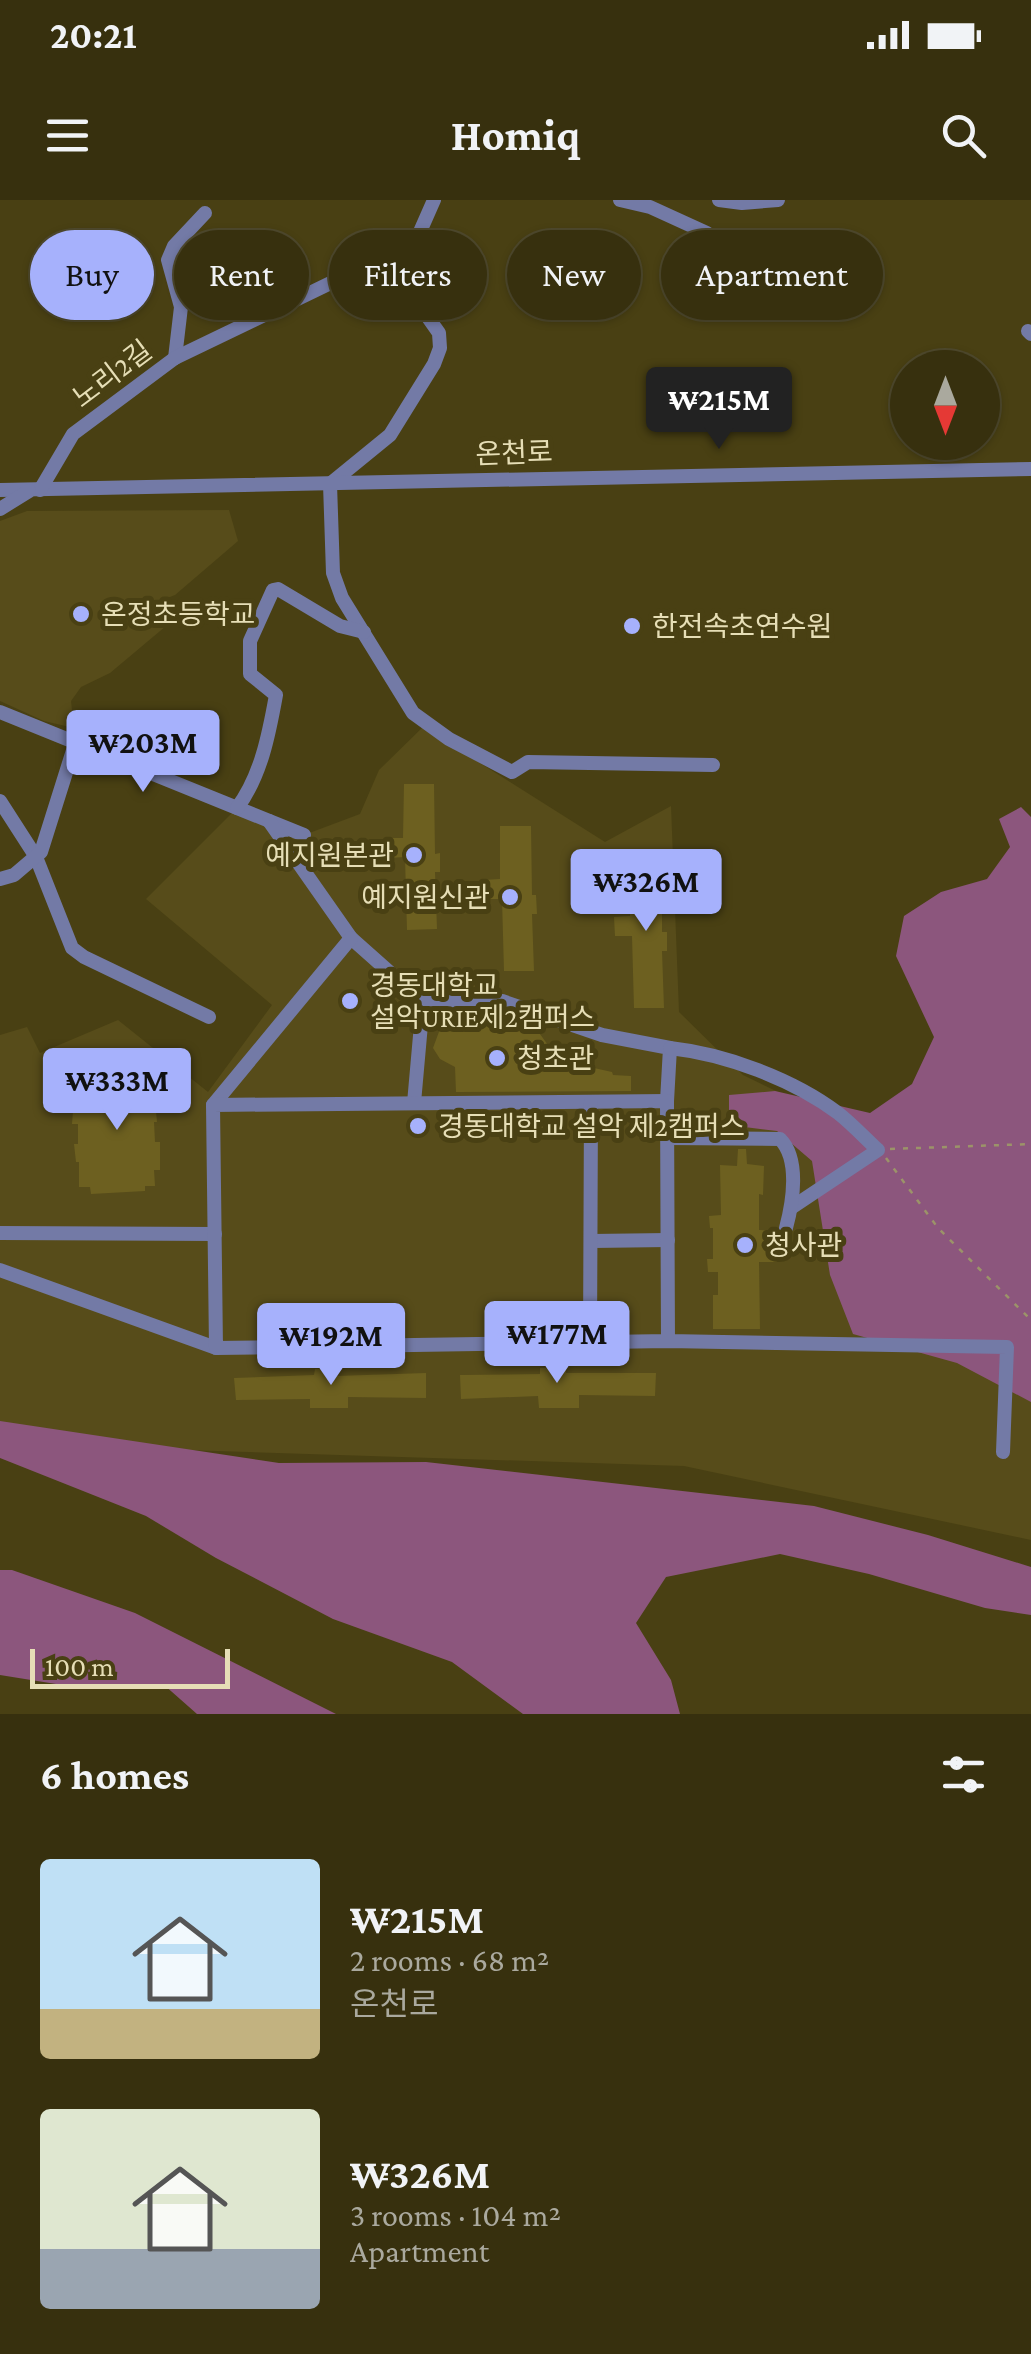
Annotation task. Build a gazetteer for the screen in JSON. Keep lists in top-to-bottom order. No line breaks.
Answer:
{"streets":{"street":["노리2길","온천로"]},"crossings":[["노리2길","온천로"]],"places":["온정초등학교","한전속초연수원","예지원본관","예지원신관","경동대학교 설악URIE제2캠퍼스","청초관","경동대학교 설악 제2캠퍼스","청사관"],"scale_bar":"100 m","north":"bottom","page":{"status":"20:21","header":"Homiq","chip":["Buy","Rent","Filters","New","Apartment"],"price":["₩215M","₩203M","₩326M","₩333M","₩177M","₩192M"],"scale":"100 m","heading":"6 homes","list":[{"name":"₩215M","note":"2 rooms · 68 m² · 온천로"},{"name":"₩326M","note":"3 rooms · 104 m² · Apartment"}]}}
